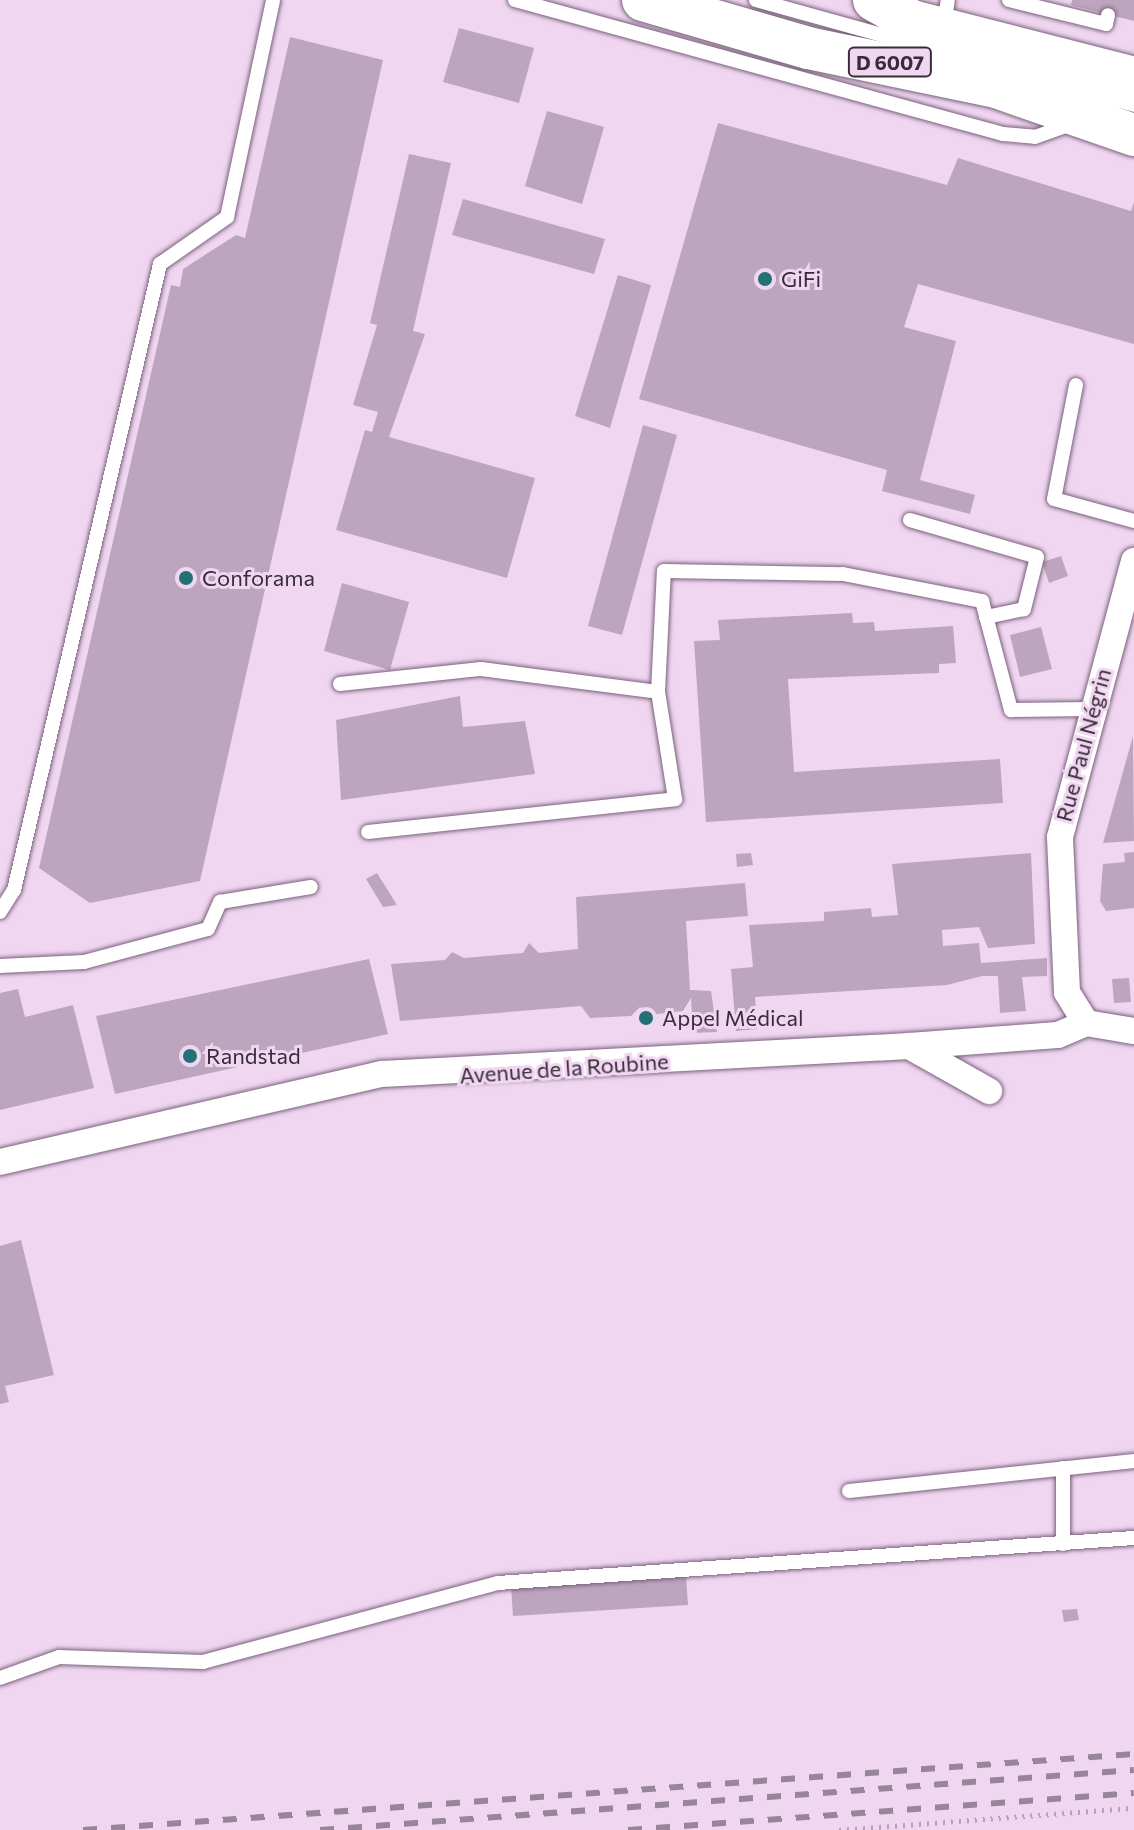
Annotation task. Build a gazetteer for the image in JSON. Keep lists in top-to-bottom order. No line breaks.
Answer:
{"streets":{"main road":["D 6007"],"street":["Rue Paul Négrin","Avenue de la Roubine"]},"crossings":[["Rue Paul Négrin","Avenue de la Roubine"]],"places":["GiFi","Conforama","Appel Médical","Randstad"]}
